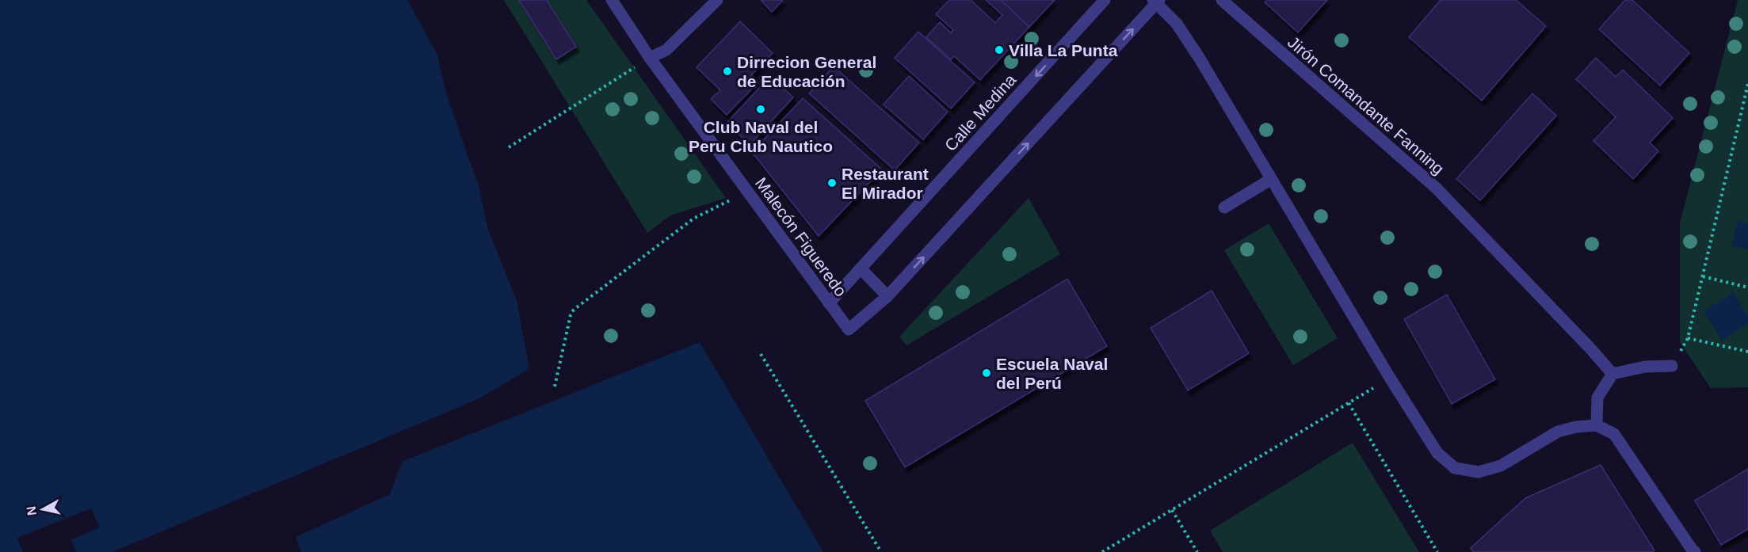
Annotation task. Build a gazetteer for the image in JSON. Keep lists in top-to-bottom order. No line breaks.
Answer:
{"streets":{"street":["Jirón Comandante Fanning","Calle Medina","Malecón Figueredo"]},"crossings":[["Calle Medina","Malecón Figueredo"]],"places":["Villa La Punta","Dirrecion General de Educación","Club Naval del Peru Club Nautico","Restaurant El Mirador","Escuela Naval del Perú"],"north":"left"}
